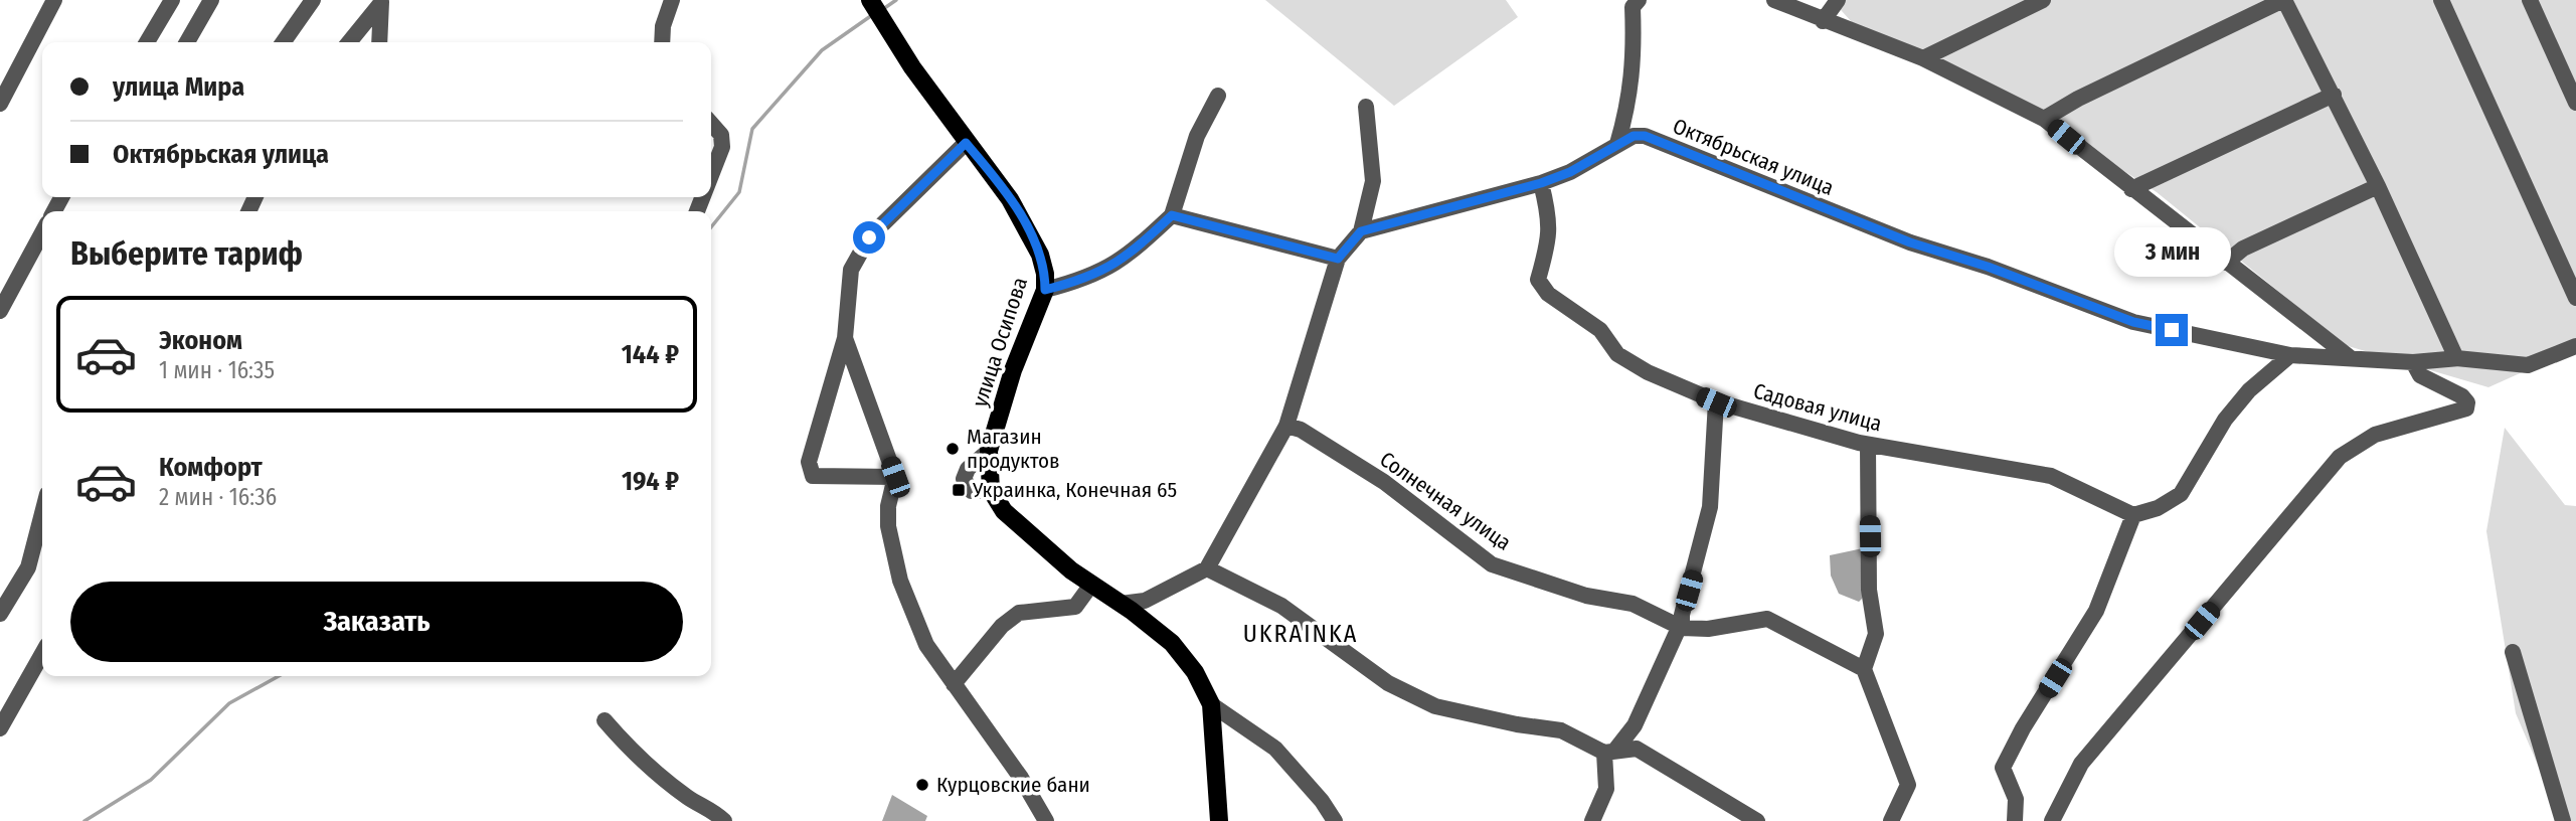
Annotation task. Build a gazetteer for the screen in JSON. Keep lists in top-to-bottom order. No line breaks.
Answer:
{"streets":{"main road":["улица Осипова"],"street":["Октябрьская улица","Садовая улица","Солнечная улица"]},"crossings":[["Октябрьская улица","Садовая улица"]],"districts":["UKRAINKA"],"places":{"other":["Магазин продуктов","Курцовские бани"],"transit":["Украинка, Конечная 65"]},"page":{"banner":["улица Мира","Октябрьская улица"],"heading":"Выберите тариф","bubble":"3 мин","list":[{"name":"Эконом","note":"1 мин · 16:35","value":"144 ₽"},{"name":"Комфорт","note":"2 мин · 16:36","value":"194 ₽"}],"buttons":"Заказать"}}
